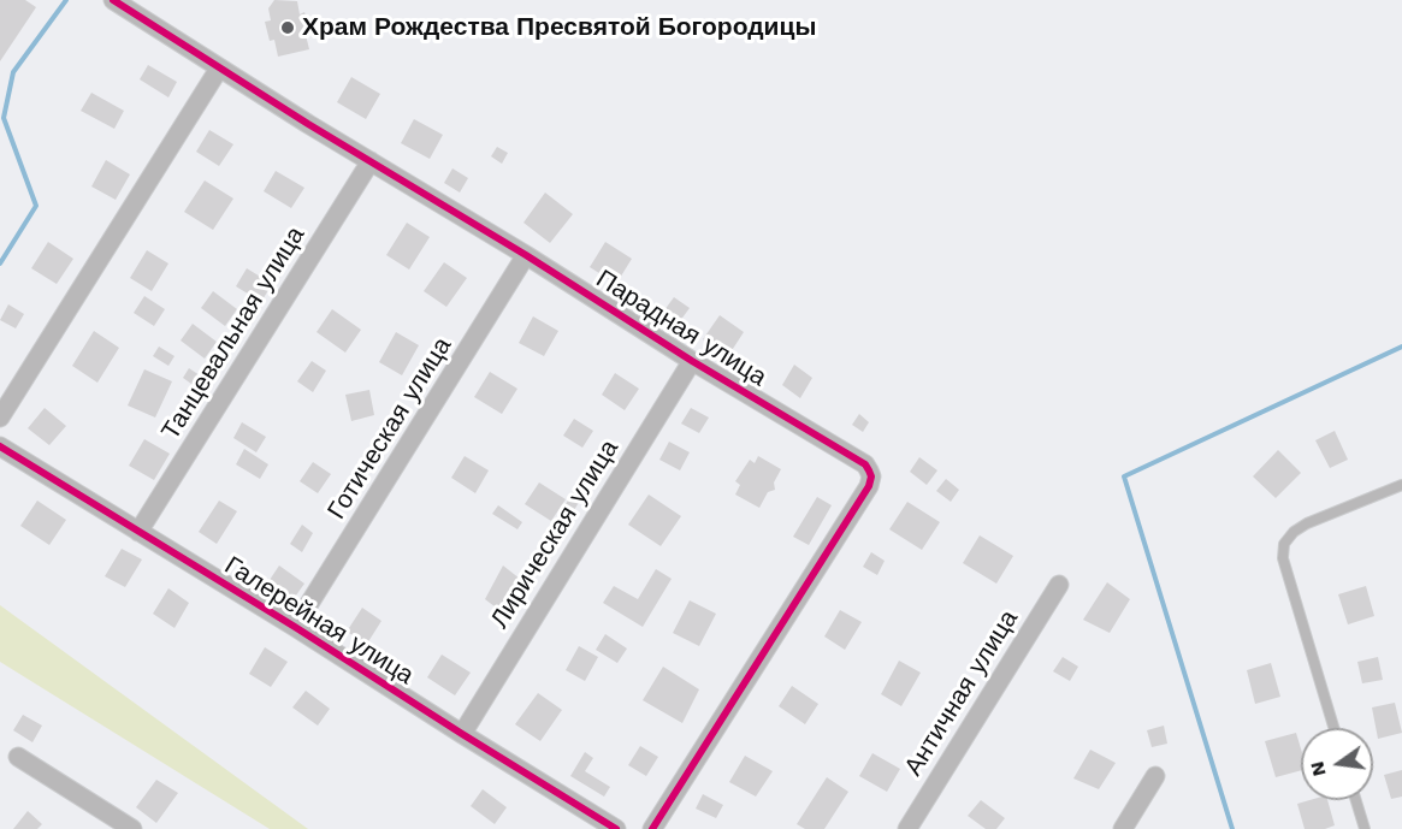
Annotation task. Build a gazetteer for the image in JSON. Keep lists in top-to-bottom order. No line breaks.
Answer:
{"streets":{"street":["Парадная улица","Танцевальная улица","Готическая улица","Лирическая улица","Галерейная улица","Античная улица"]},"crossings":[["Парадная улица","Танцевальная улица"],["Парадная улица","Готическая улица"],["Парадная улица","Лирическая улица"],["Танцевальная улица","Галерейная улица"],["Готическая улица","Галерейная улица"],["Лирическая улица","Галерейная улица"]],"places":["Храм Рождества Пресвятой Богородицы"],"north":"left"}
